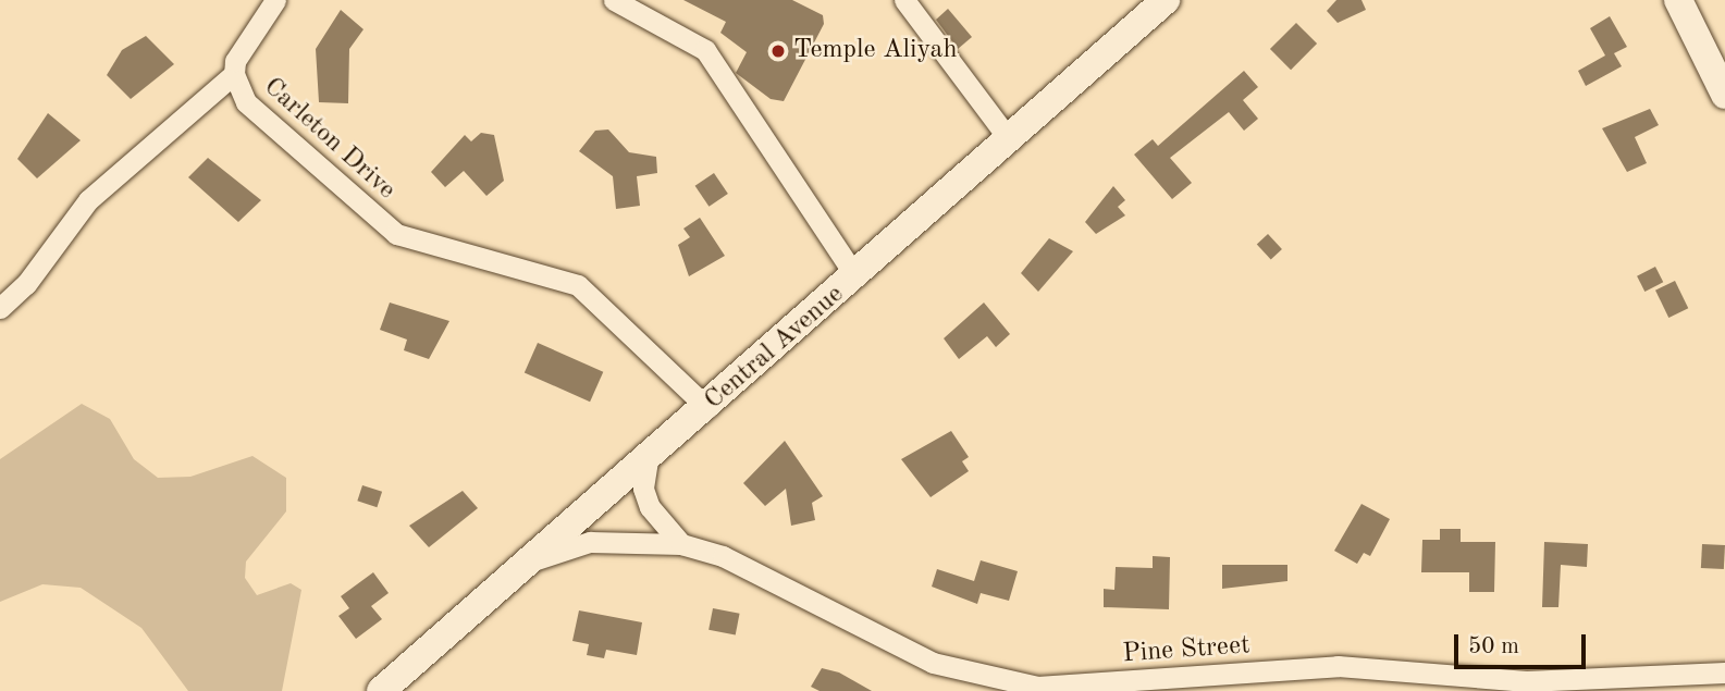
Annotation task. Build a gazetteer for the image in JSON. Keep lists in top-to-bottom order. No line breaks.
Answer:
{"streets":{"main road":["Central Avenue"],"street":["Carleton Drive","Pine Street"]},"crossings":[["Carleton Drive","Central Avenue"],["Central Avenue","Pine Street"]],"places":["Temple Aliyah"],"scale_bar":"50 m"}
